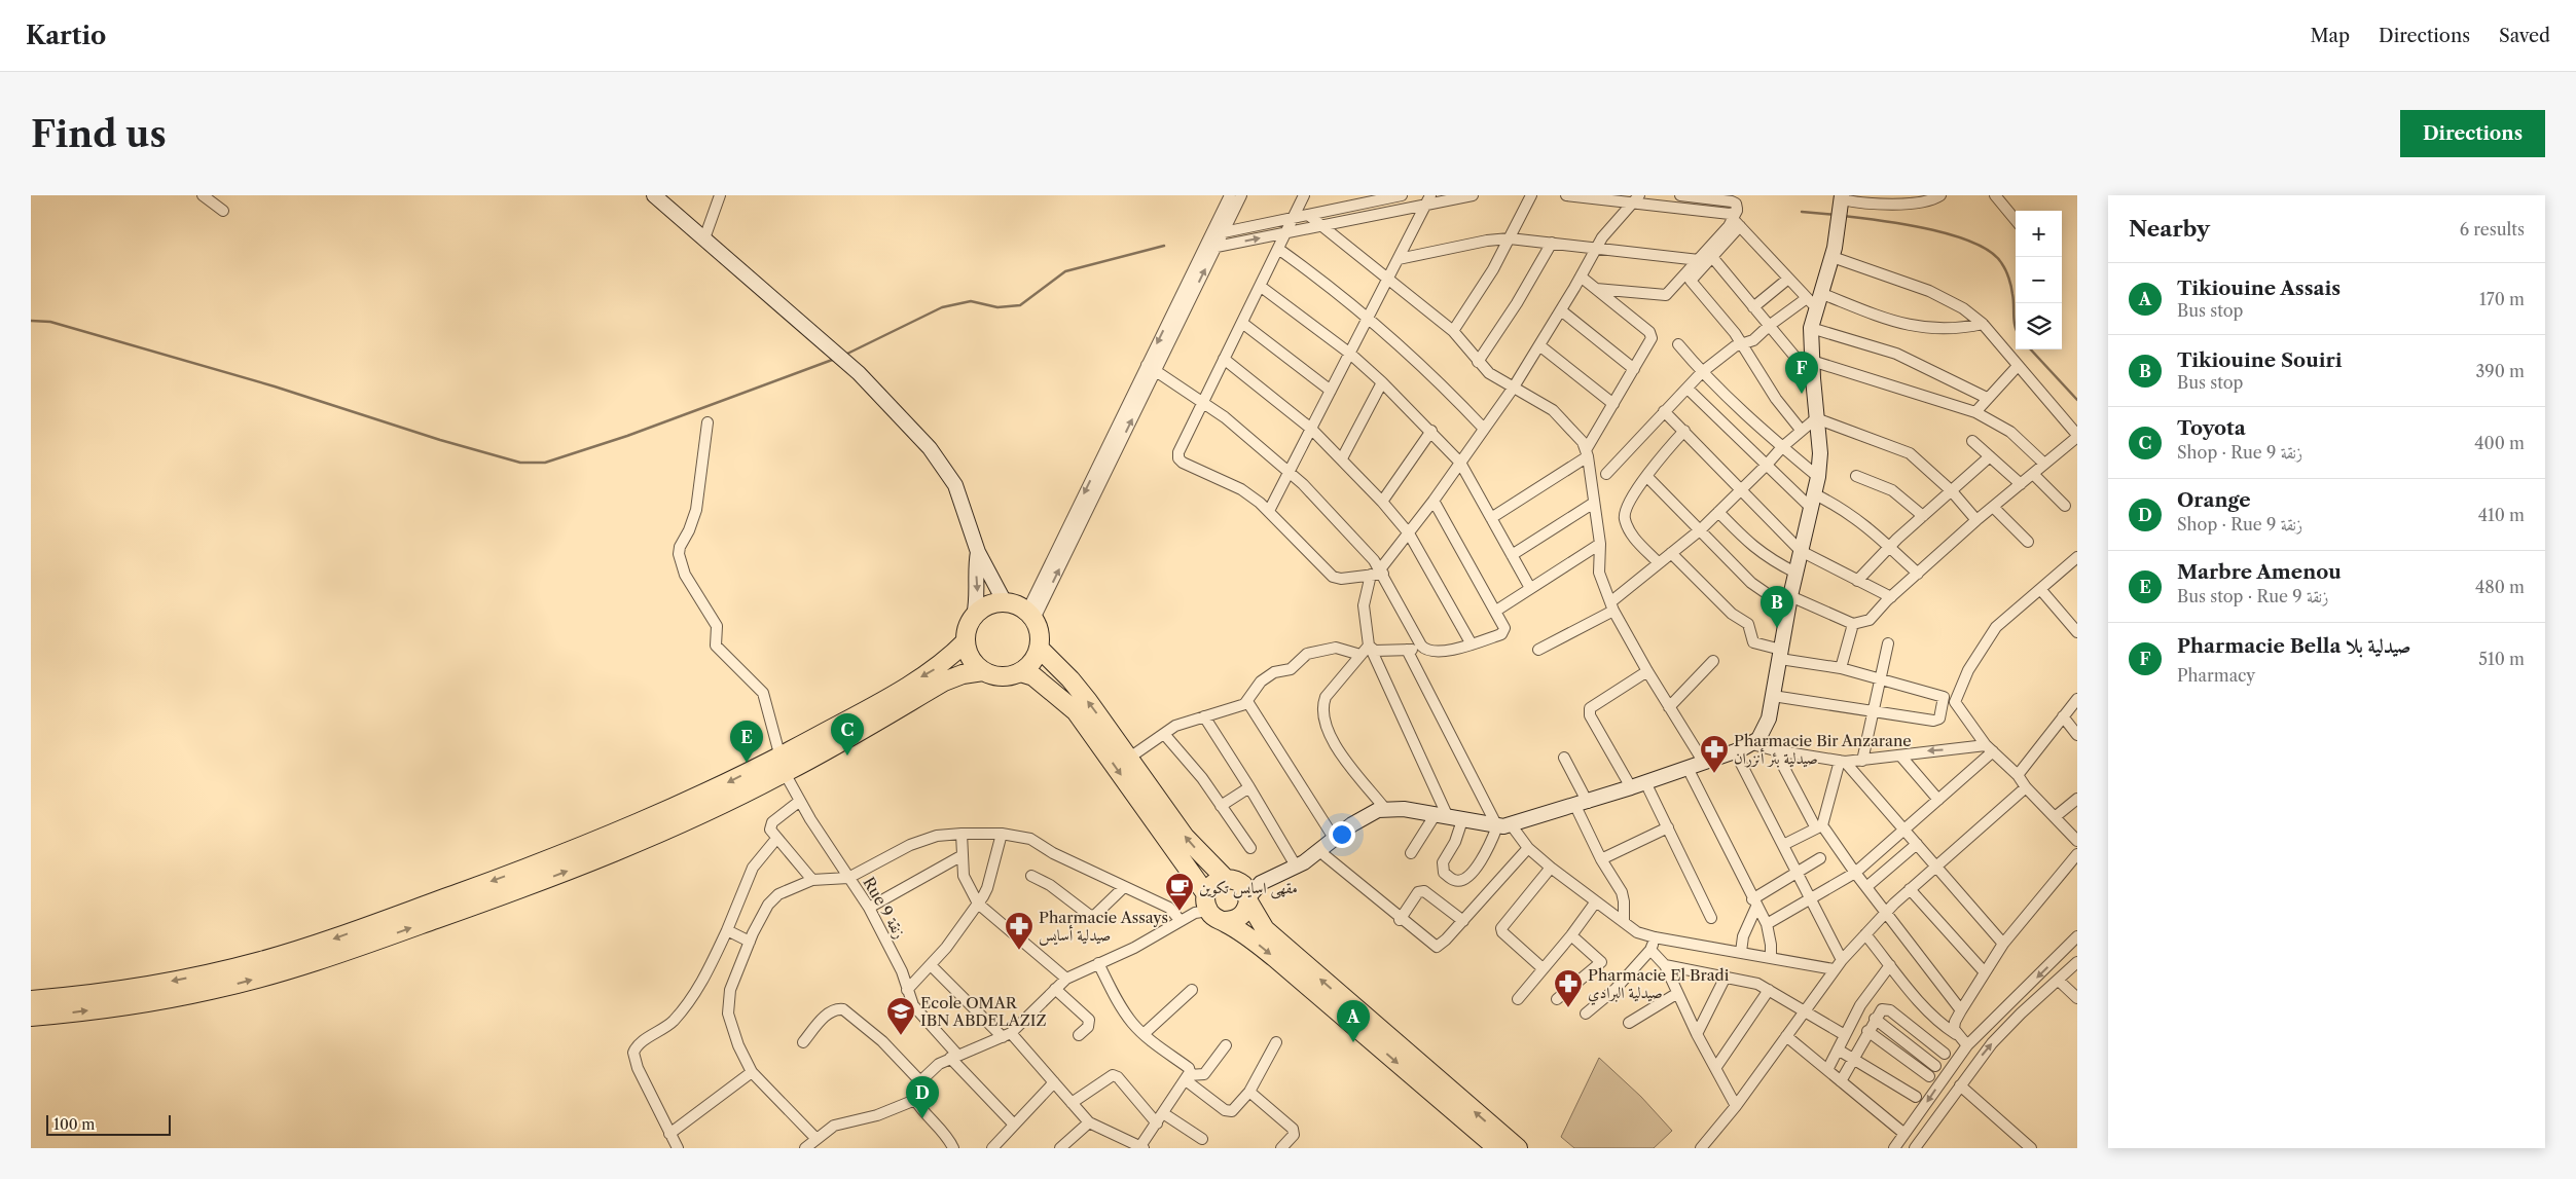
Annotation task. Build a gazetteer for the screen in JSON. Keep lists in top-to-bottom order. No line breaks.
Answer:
{"streets":{"street":["Rue 9 زنقة"]},"places":{"pharmacy":["Pharmacie Bir Anzarane صيدلية بئر أنزران","Pharmacie Assays صيدلية أسايس","Pharmacie El Bradi صيدلية البرادي"],"cafe":["مقهى اسايس تكوين"],"school or university":["Ecole OMAR IBN ABDELAZIZ"]},"scale_bar":"100 m","page":{"header":"Kartio","nav":["Map","Directions","Saved"],"buttons":"Directions","title":"Find us","heading":["Nearby","6 results"],"map_buttons":["+","−"],"list":[{"mark":"A","name":"Tikiouine Assais","note":"Bus stop","value":"170 m"},{"mark":"B","name":"Tikiouine Souiri","note":"Bus stop","value":"390 m"},{"mark":"C","name":"Toyota","note":"Shop · Rue 9 زنقة","value":"400 m"},{"mark":"D","name":"Orange","note":"Shop · Rue 9 زنقة","value":"410 m"},{"mark":"E","name":"Marbre Amenou","note":"Bus stop · Rue 9 زنقة","value":"480 m"},{"mark":"F","name":"Pharmacie Bella صيدلية بلا","note":"Pharmacy","value":"510 m"}],"pins":["F","B","C","E","A","D"],"scale":"100 m"}}
